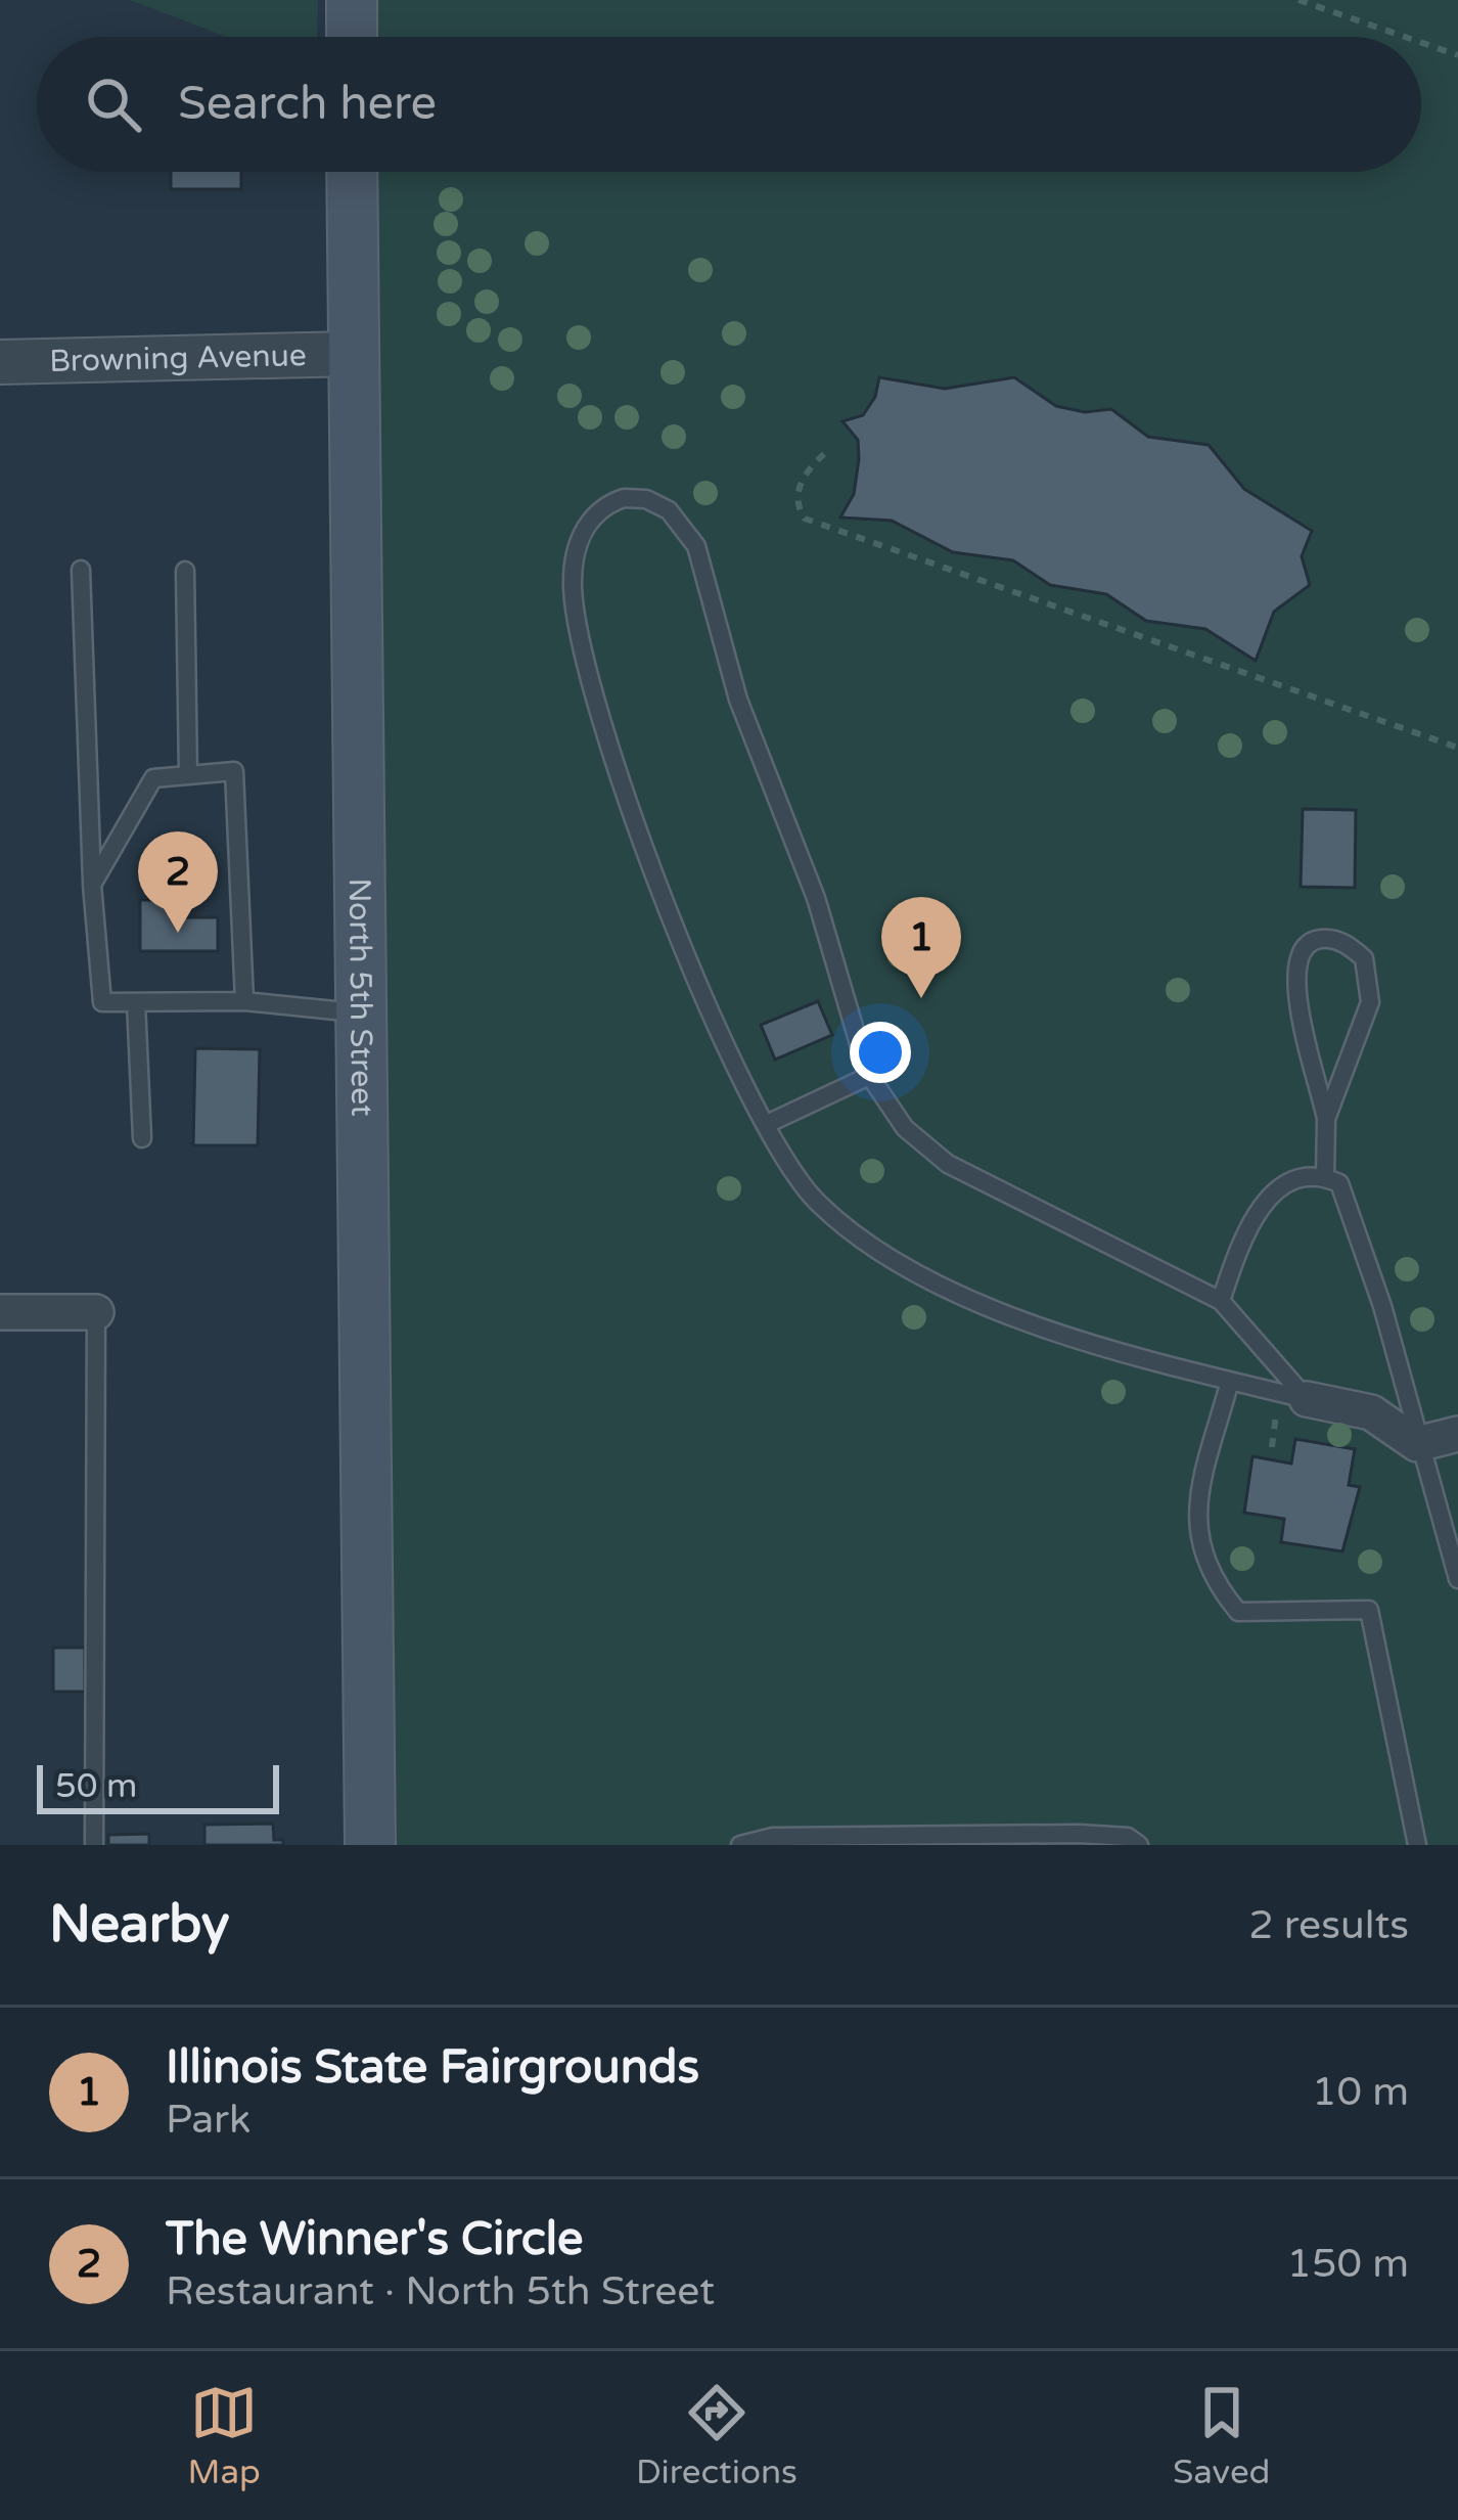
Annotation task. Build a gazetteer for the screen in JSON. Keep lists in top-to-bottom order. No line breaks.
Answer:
{"streets":{"main road":["North 5th Street"],"street":["Browning Avenue"]},"crossings":[["Browning Avenue","North 5th Street"]],"scale_bar":"50 m","page":{"search":"Search here","pins":["2","1"],"scale":"50 m","heading":["Nearby","2 results"],"list":[{"mark":"1","name":"Illinois State Fairgrounds","note":"Park","value":"10 m"},{"mark":"2","name":"The Winner's Circle","note":"Restaurant · North 5th Street","value":"150 m"}],"nav":["Map","Directions","Saved"]}}
